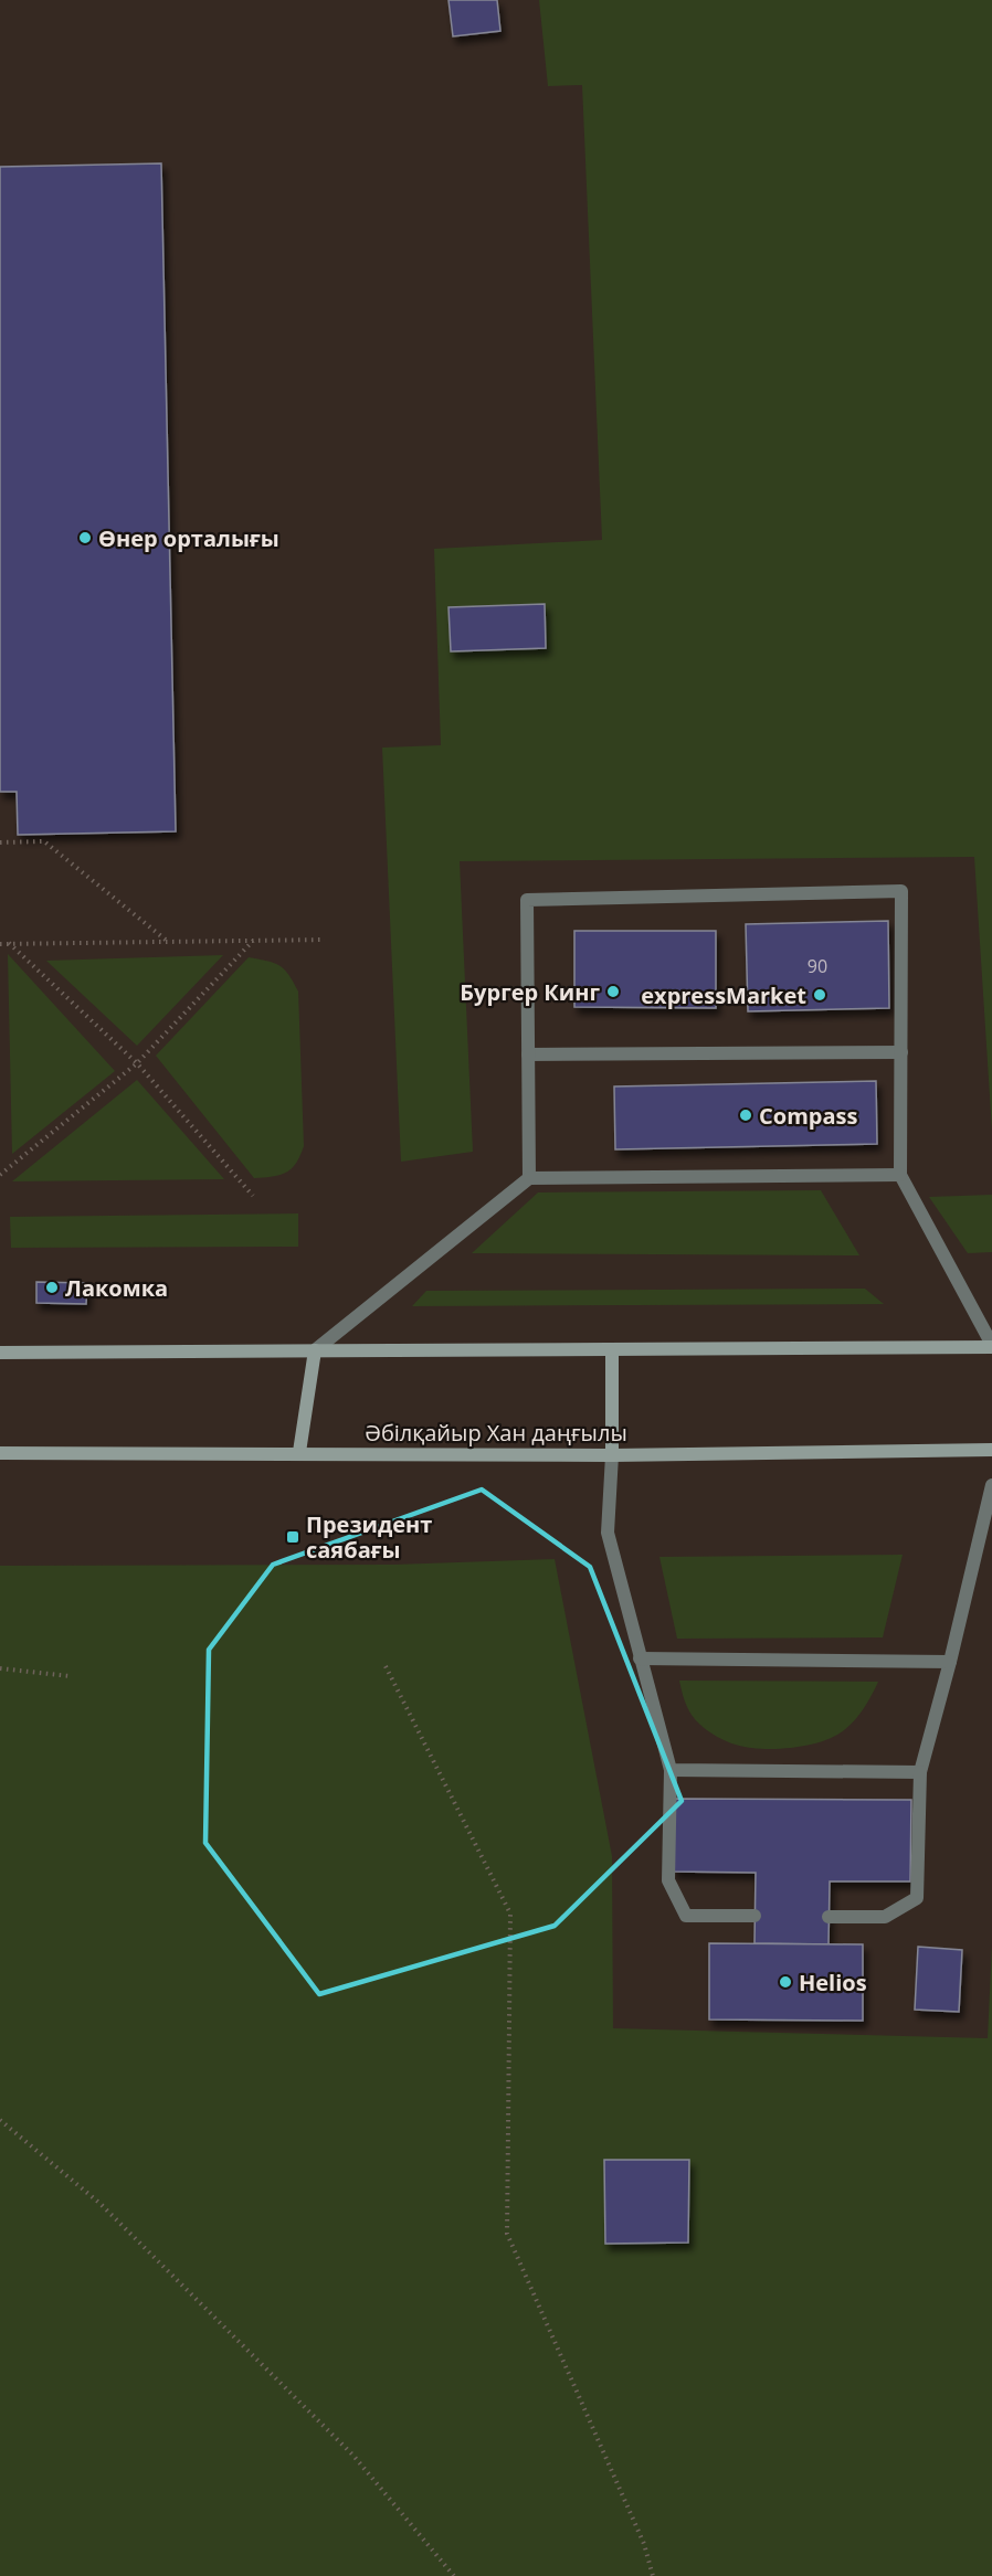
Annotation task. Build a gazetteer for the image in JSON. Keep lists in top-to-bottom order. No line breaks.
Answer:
{"streets":{"main road":["Әбілқайыр Хан даңғылы"]},"places":{"other":["Өнер орталығы","Бургер Кинг","expressMarket","Compass","Лакомка","Helios"],"transit":["Президент саябағы"]},"house_numbers":["90"]}
